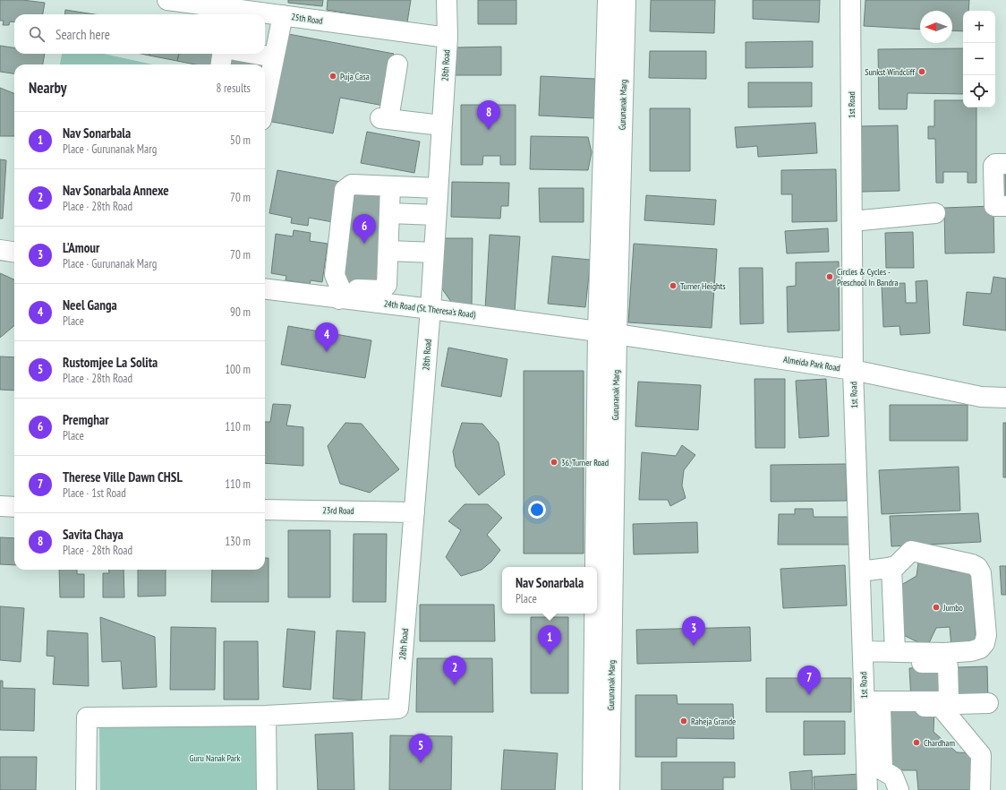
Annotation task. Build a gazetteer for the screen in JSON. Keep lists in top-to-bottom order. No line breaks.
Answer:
{"streets":{"street":["25th Road","28th Road","Gurunanak Marg","1st Road","24th Road (St. Theresa's Road)","Almeida Park Road","23rd Road"]},"crossings":[["25th Road","28th Road"],["28th Road","24th Road (St. Theresa's Road)"],["28th Road","23rd Road"],["Gurunanak Marg","24th Road (St. Theresa's Road)"],["Gurunanak Marg","Almeida Park Road"],["1st Road","Almeida Park Road"],["24th Road (St. Theresa's Road)","Almeida Park Road"]],"parks":["Guru Nanak Park"],"places":["Sunkst Windcliff","Puja Casa","Circles & Cycles - Preschool In Bandra","Turner Heights","36, Turner Road","Jumbo","Raheja Grande","Chardham"],"north":"left","page":{"map_buttons":["+","−"],"search":"Search here","heading":["Nearby","8 results"],"pins":["8","6","4","3","1","2","7","5"],"list":[{"mark":"1","name":"Nav Sonarbala","note":"Place · Gurunanak Marg","value":"50 m"},{"mark":"2","name":"Nav Sonarbala Annexe","note":"Place · 28th Road","value":"70 m"},{"mark":"3","name":"L'Amour","note":"Place · Gurunanak Marg","value":"70 m"},{"mark":"4","name":"Neel Ganga","note":"Place","value":"90 m"},{"mark":"5","name":"Rustomjee La Solita","note":"Place · 28th Road","value":"100 m"},{"mark":"6","name":"Premghar","note":"Place","value":"110 m"},{"mark":"7","name":"Therese Ville Dawn CHSL","note":"Place · 1st Road","value":"110 m"},{"mark":"8","name":"Savita Chaya","note":"Place · 28th Road","value":"130 m"}],"popup":["Nav Sonarbala","Place"]}}
